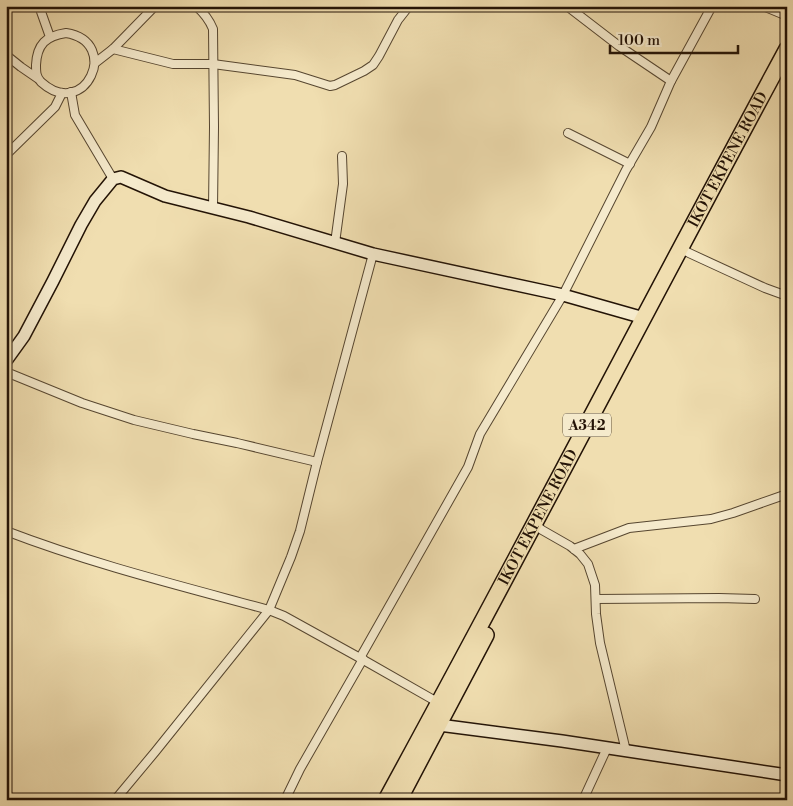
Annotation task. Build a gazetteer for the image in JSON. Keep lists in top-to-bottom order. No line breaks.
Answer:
{"streets":{"highway":["IKOT EKPENE ROAD","A342"]},"scale_bar":"100 m"}
